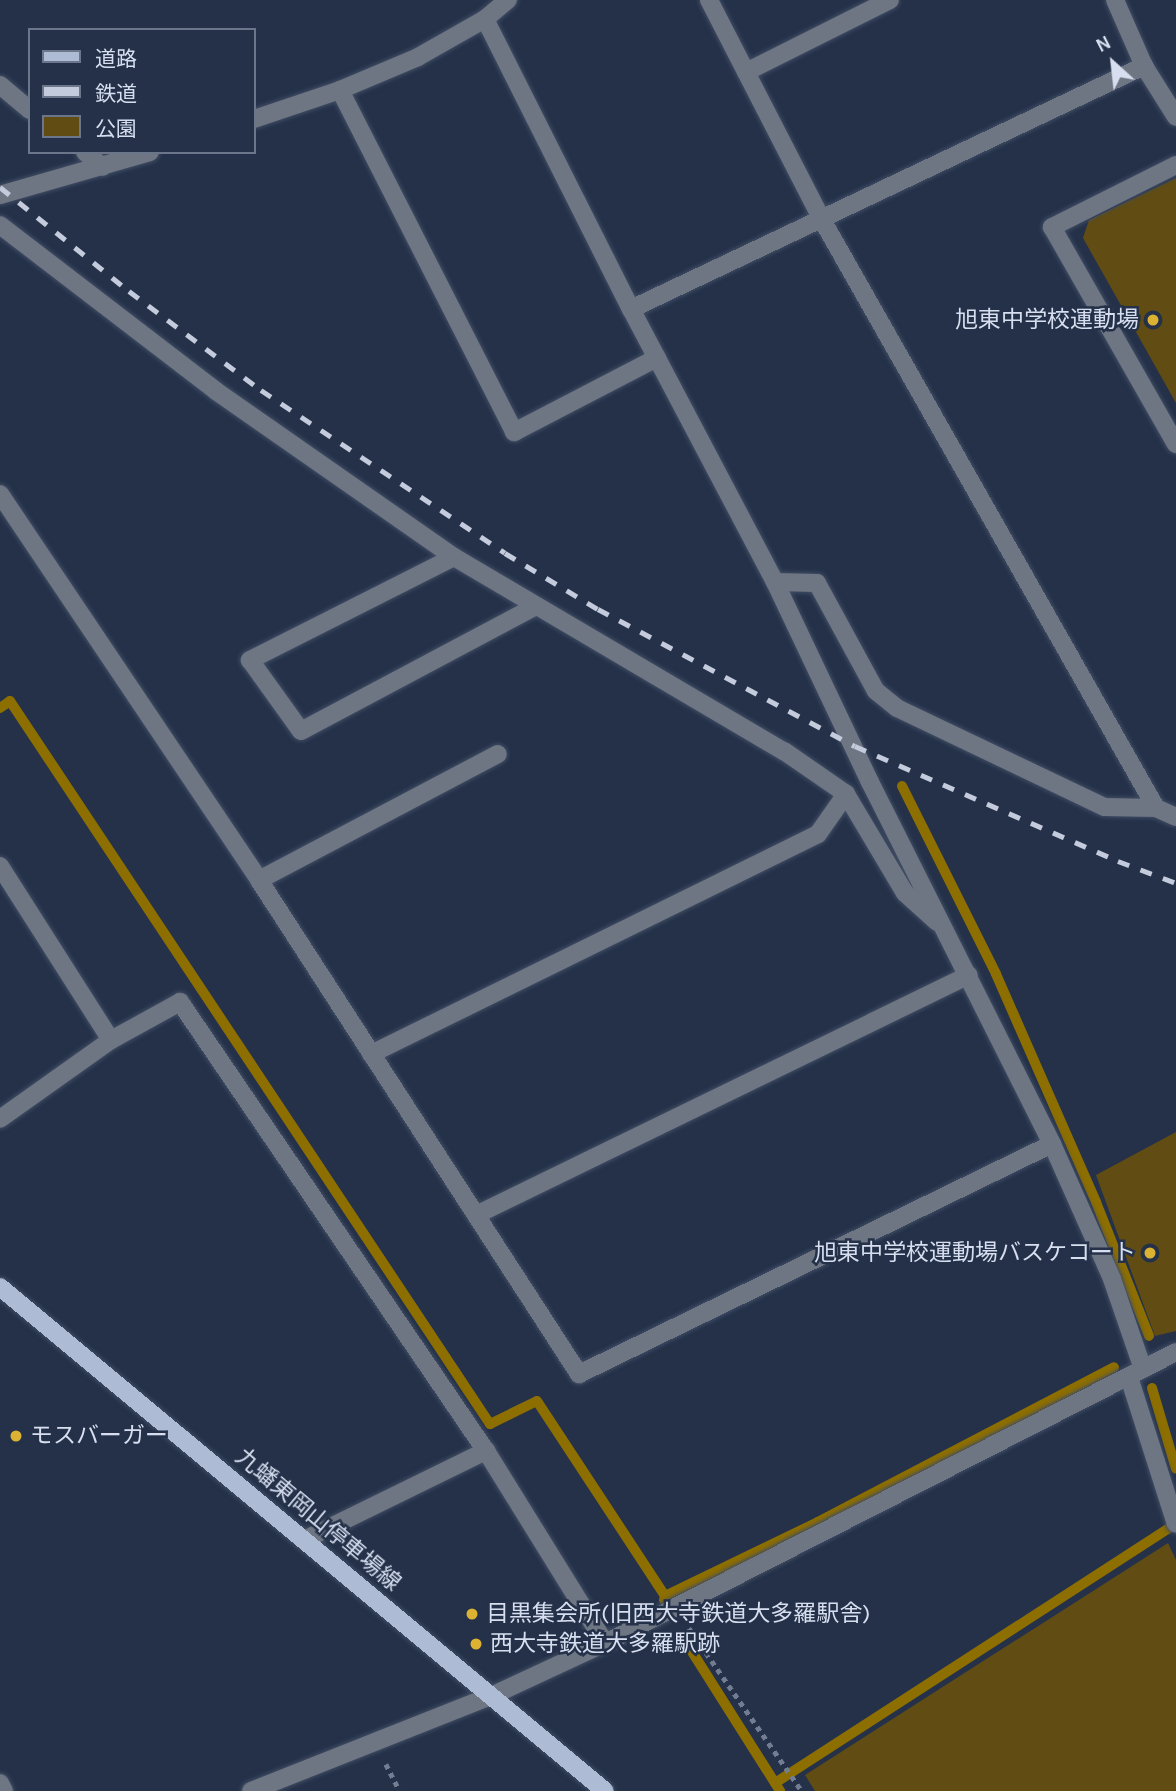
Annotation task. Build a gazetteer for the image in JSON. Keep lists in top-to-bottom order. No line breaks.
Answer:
{"streets":{"main road":["九蟠東岡山停車場線"]},"places":["旭東中学校運動場","旭東中学校運動場バスケコート","モスバーガー","目黒集会所(旧西大寺鉄道大多羅駅舎)","西大寺鉄道大多羅駅跡"],"legend":["道路","鉄道","公園"],"north":"top left"}
